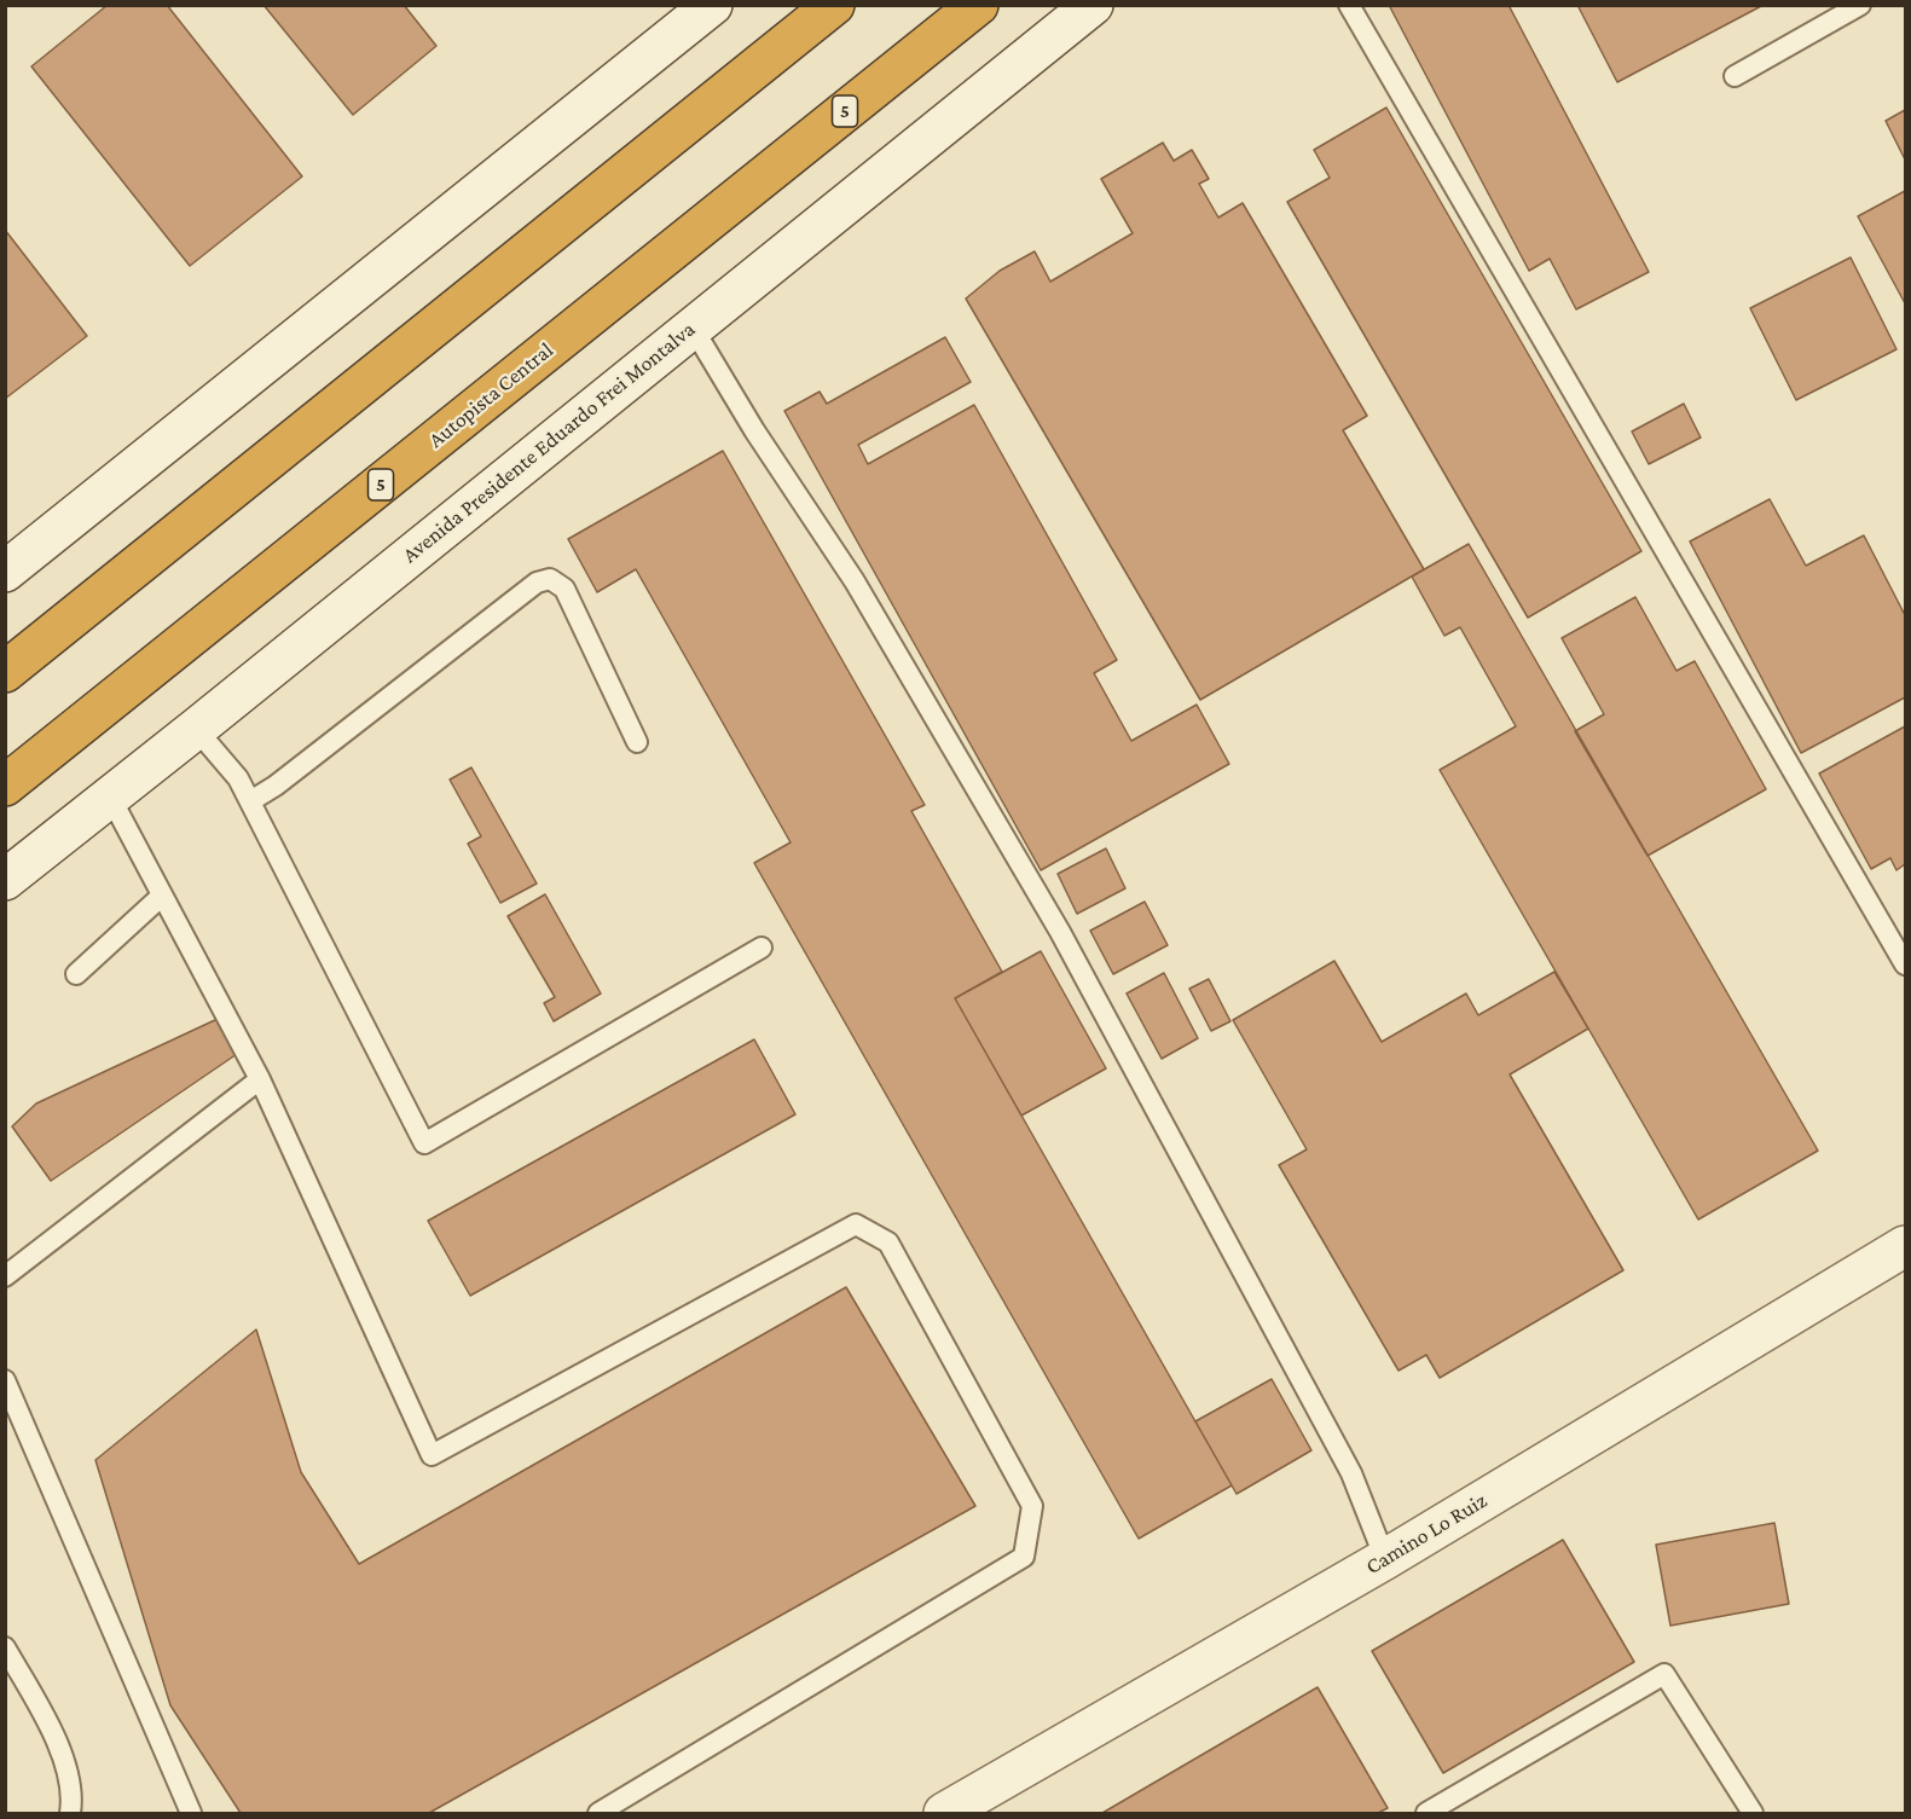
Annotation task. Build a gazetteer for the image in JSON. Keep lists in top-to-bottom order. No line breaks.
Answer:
{"streets":{"highway":["5","Autopista Central"],"main road":["Avenida Presidente Eduardo Frei Montalva","Camino Lo Ruiz"]}}
